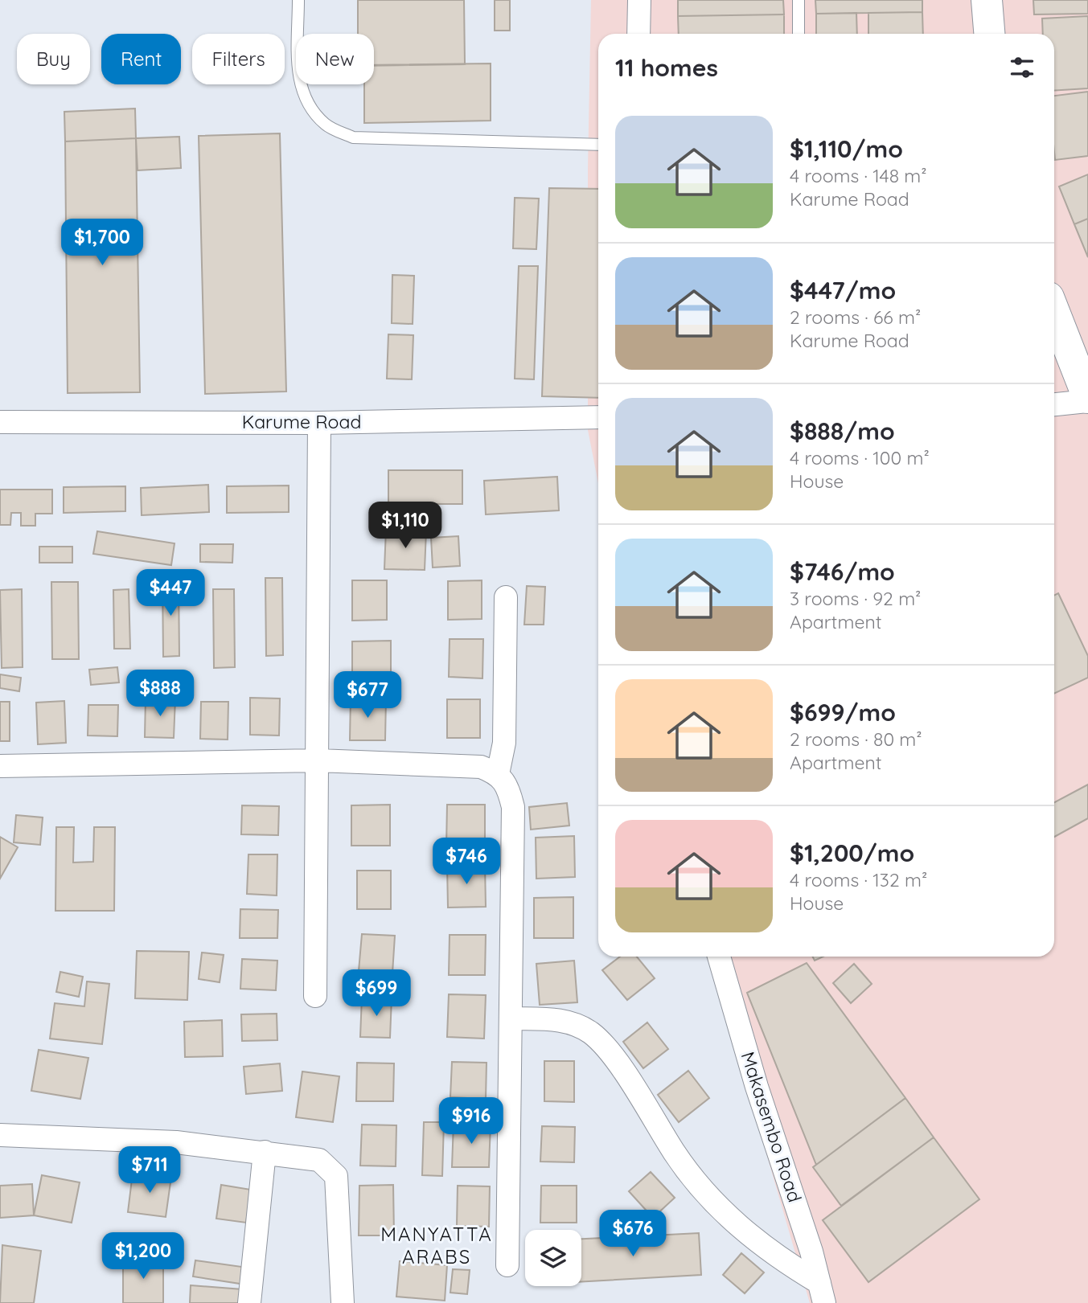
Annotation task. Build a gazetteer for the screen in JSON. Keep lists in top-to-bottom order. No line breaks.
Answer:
{"streets":{"street":["Karume Road","Makasembo Road"]},"districts":["MANYATTA ARABS"],"page":{"chip":["Buy","Rent","Filters","New"],"heading":"11 homes","list":[{"name":"$1,110/mo","note":"4 rooms · 148 m² · Karume Road"},{"name":"$447/mo","note":"2 rooms · 66 m² · Karume Road"},{"name":"$888/mo","note":"4 rooms · 100 m² · House"},{"name":"$746/mo","note":"3 rooms · 92 m² · Apartment"},{"name":"$699/mo","note":"2 rooms · 80 m² · Apartment"},{"name":"$1,200/mo","note":"4 rooms · 132 m² · House"}],"price":["$1,700","$1,110","$447","$888","$677","$746","$699","$916","$711","$676","$1,200"]}}
